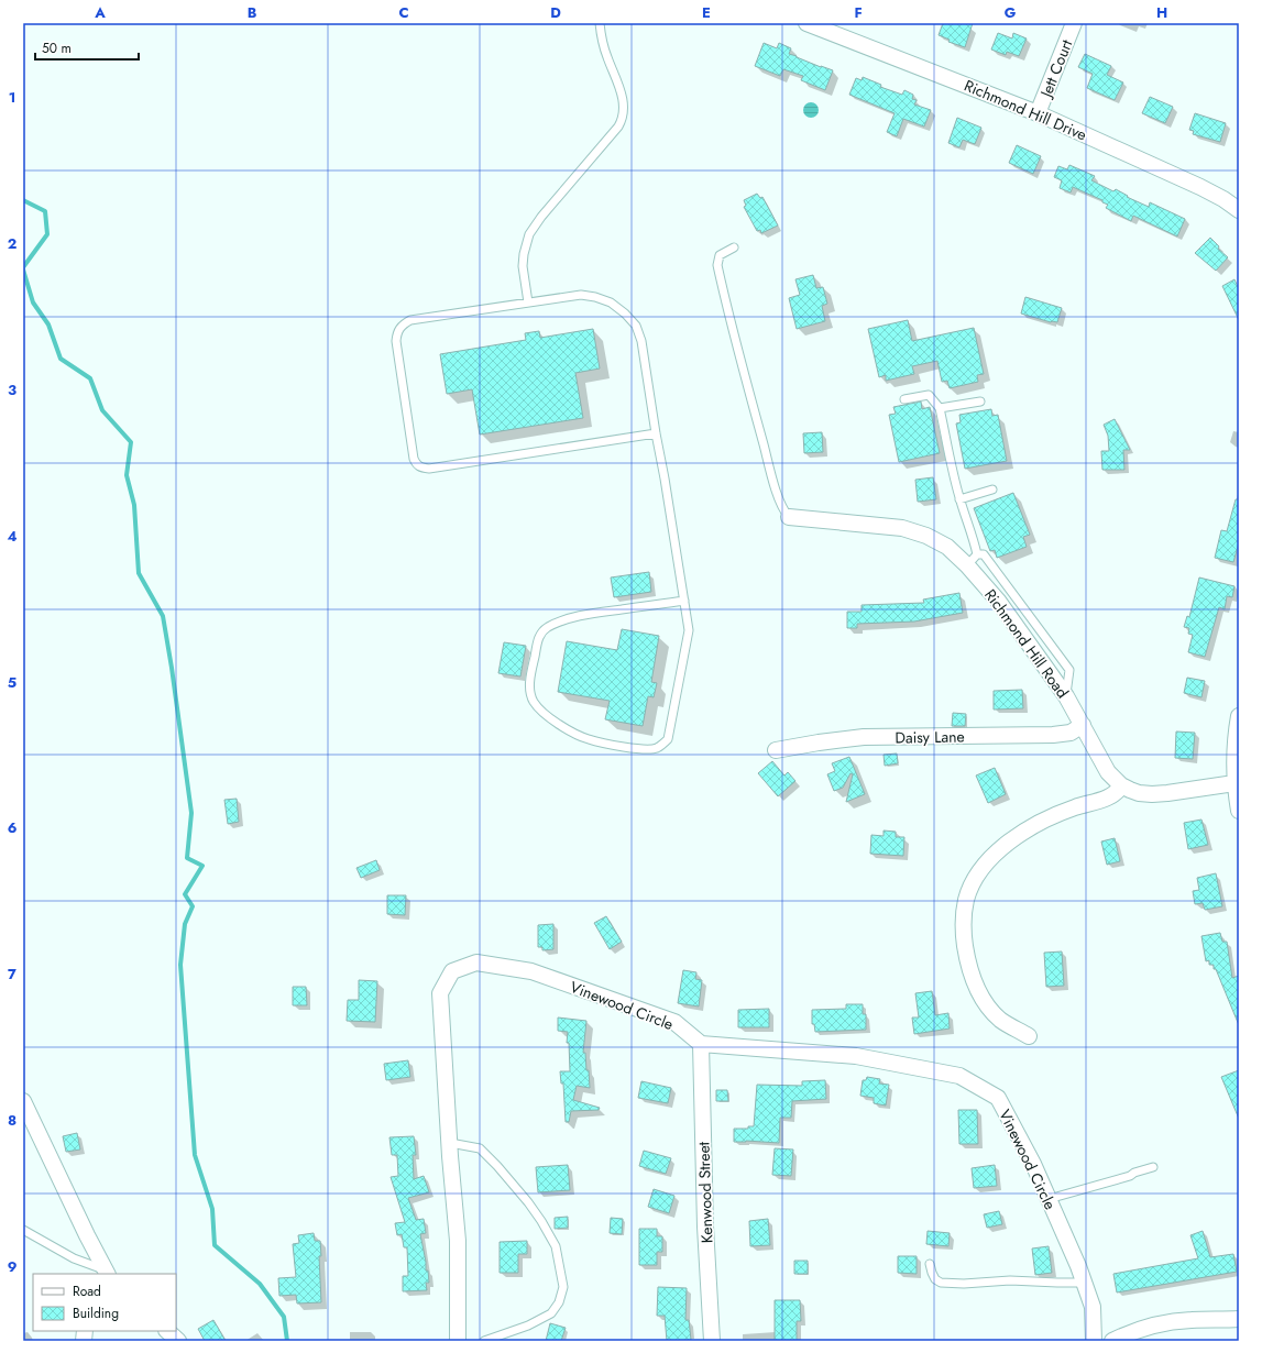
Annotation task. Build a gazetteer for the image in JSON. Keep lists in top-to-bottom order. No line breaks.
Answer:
{"streets":{"street":["Jett Court","Richmond Hill Drive","Richmond Hill Road","Daisy Lane","Vinewood Circle","Kenwood Street"]},"crossings":[["Jett Court","Richmond Hill Drive"],["Richmond Hill Road","Daisy Lane"],["Vinewood Circle","Kenwood Street"]],"legend":["Road","Building"],"scale_bar":"50 m","grid":{"columns":["A","B","C","D","E","F","G","H"],"rows":["1","2","3","4","5","6","7","8","9"]}}
